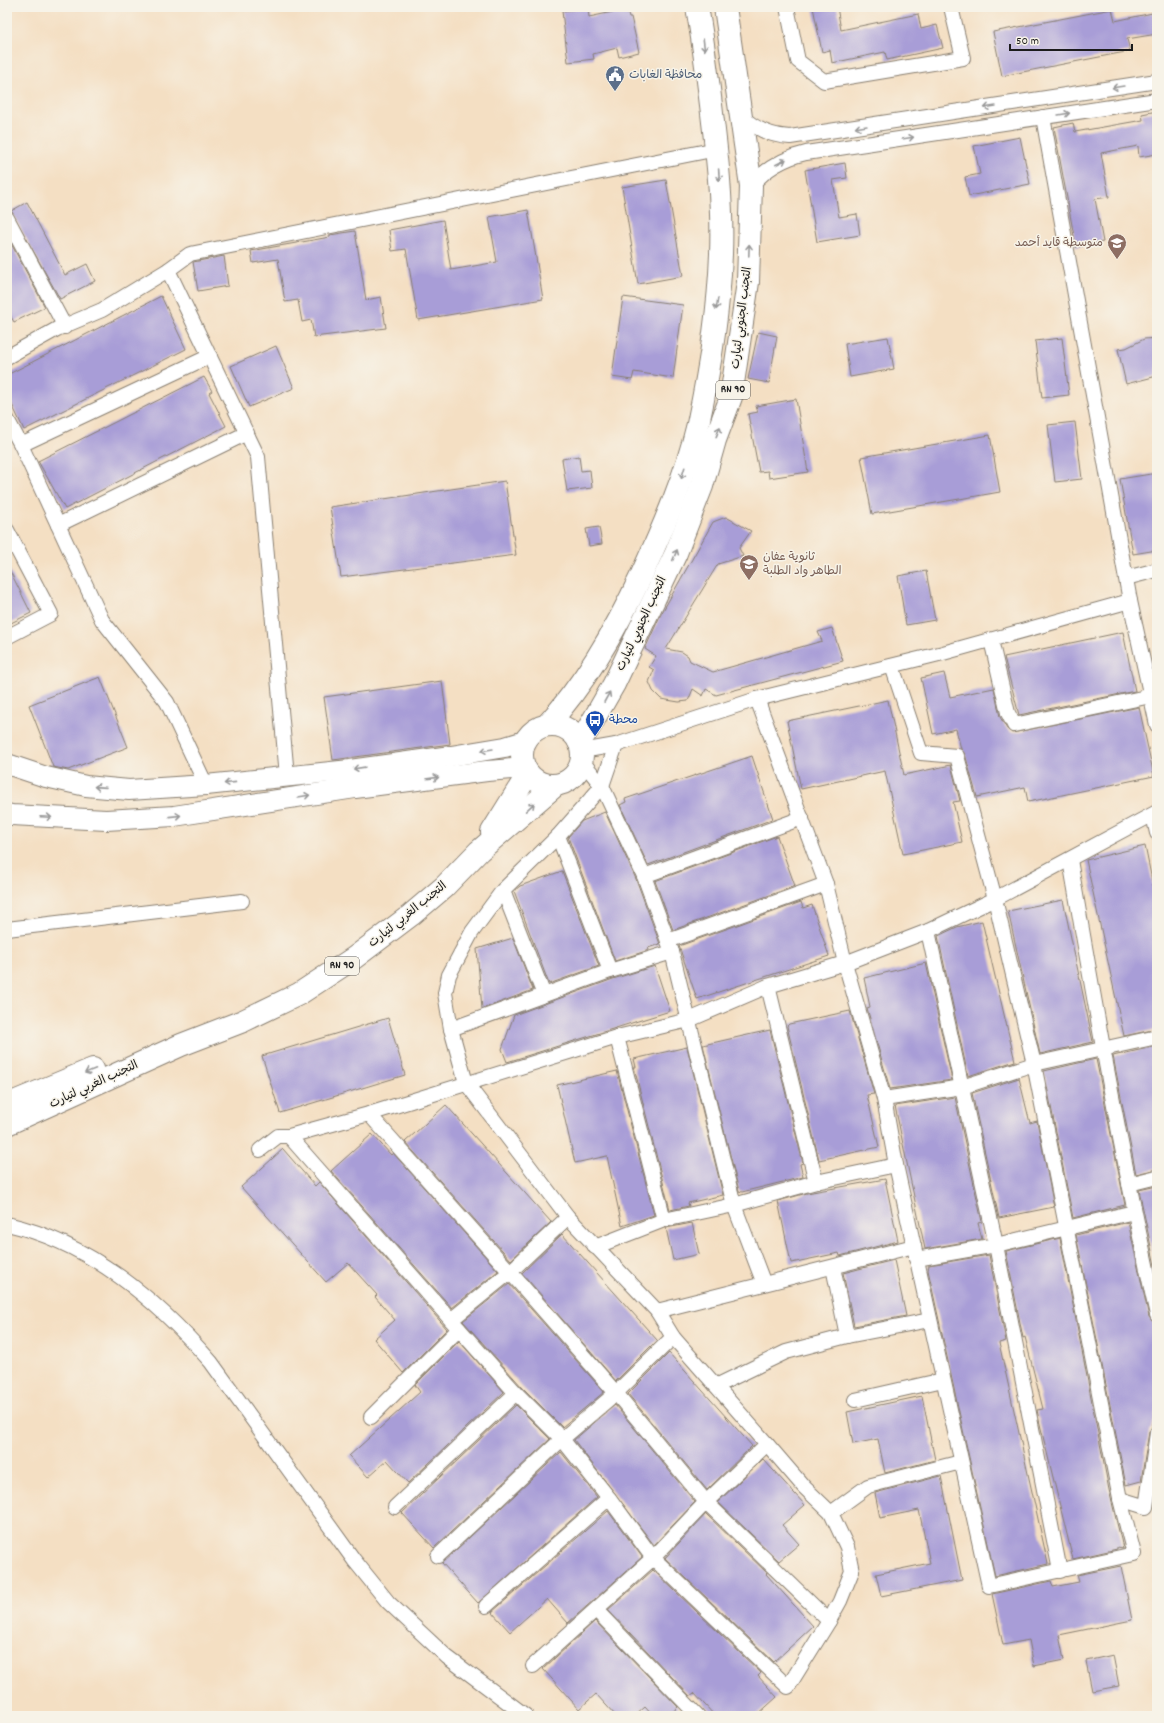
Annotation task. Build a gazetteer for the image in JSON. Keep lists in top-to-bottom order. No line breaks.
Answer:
{"streets":{"highway":["التجنب الجنوبي لتيارت","RN 90","التجنب الغربي لتيارت"]},"crossings":[["التجنب الجنوبي لتيارت","التجنب الغربي لتيارت"]],"places":{"public building":["محافظة الغابات"],"school or university":["متوسطة قايد أحمد","ثانوية عفان الطاهر واد الطلبة"],"bus stop":["محطة"]},"scale_bar":"50 m"}
